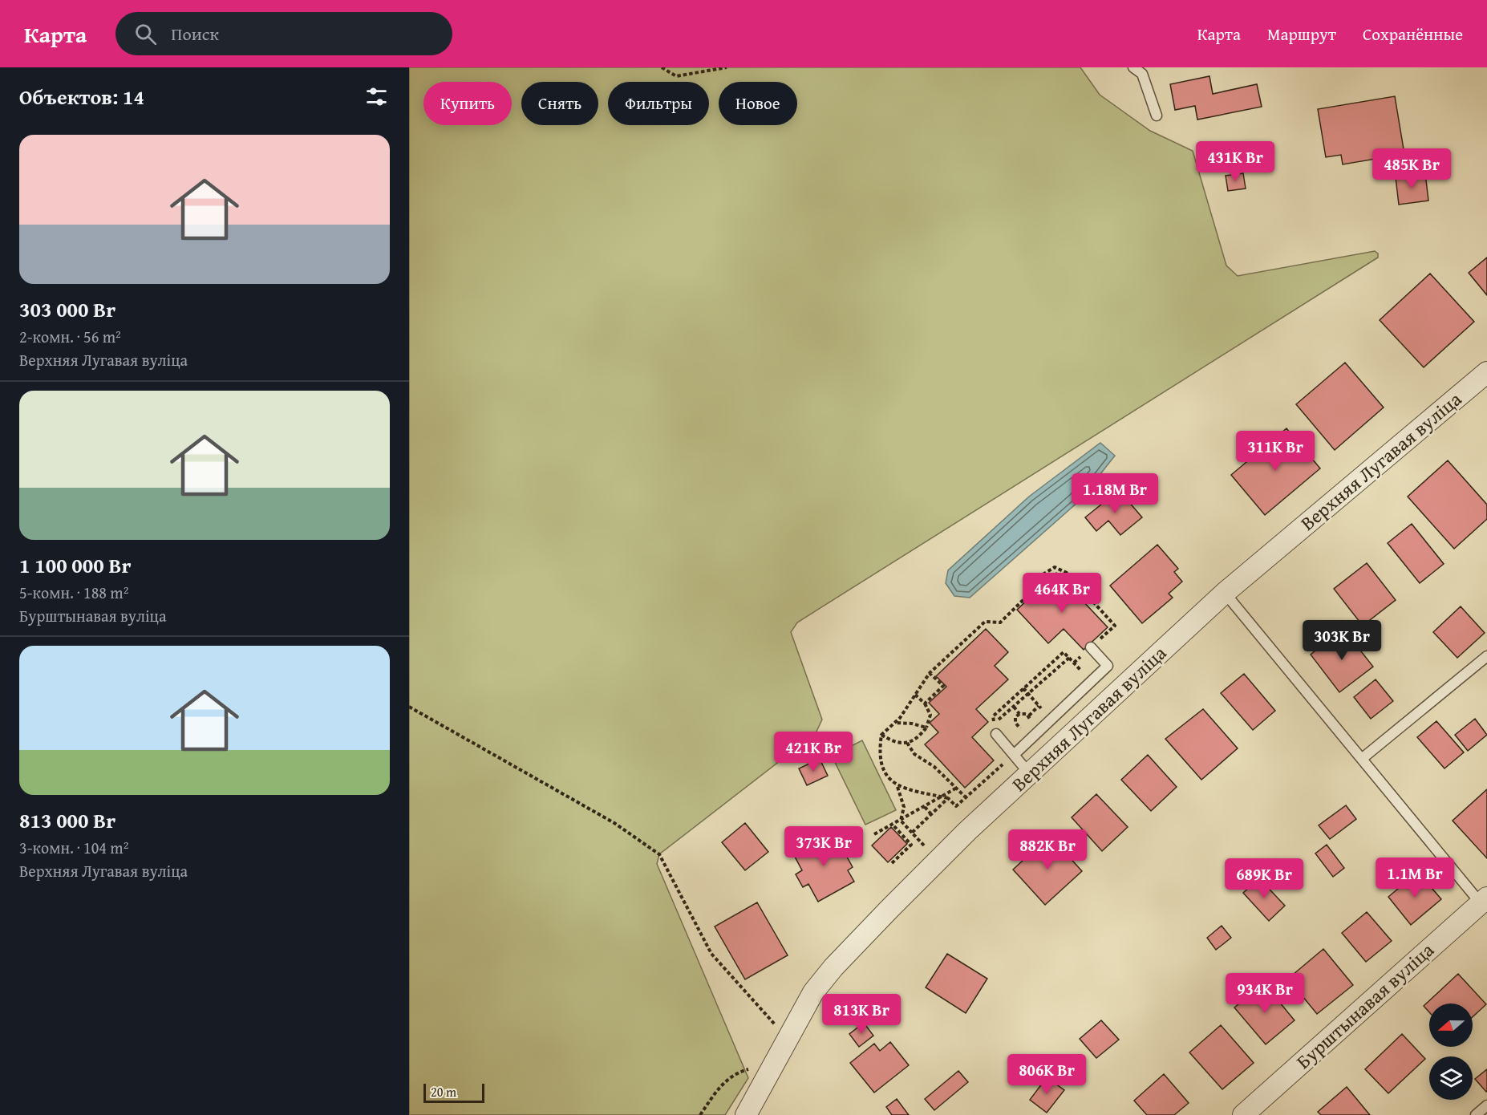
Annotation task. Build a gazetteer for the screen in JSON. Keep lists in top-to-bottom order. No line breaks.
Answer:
{"streets":{"street":["Верхняя Лугавая вуліца","Бурштынавая вуліца"]},"scale_bar":"20 m","north":"left","page":{"header":"Карта","search":"Поиск","nav":["Карта","Маршрут","Сохранённые"],"heading":"Объектов: 14","chip":["Купить","Снять","Фильтры","Новое"],"list":[{"name":"303 000 Br","note":"2-комн. · 56 m² · Верхняя Лугавая вуліца"},{"name":"1 100 000 Br","note":"5-комн. · 188 m² · Бурштынавая вуліца"},{"name":"813 000 Br","note":"3-комн. · 104 m² · Верхняя Лугавая вуліца"}],"price":["431K Br","485K Br","311K Br","1.18M Br","464K Br","303K Br","421K Br","373K Br","882K Br","1.1M Br","689K Br","934K Br","813K Br","806K Br"],"scale":"20 m"}}
